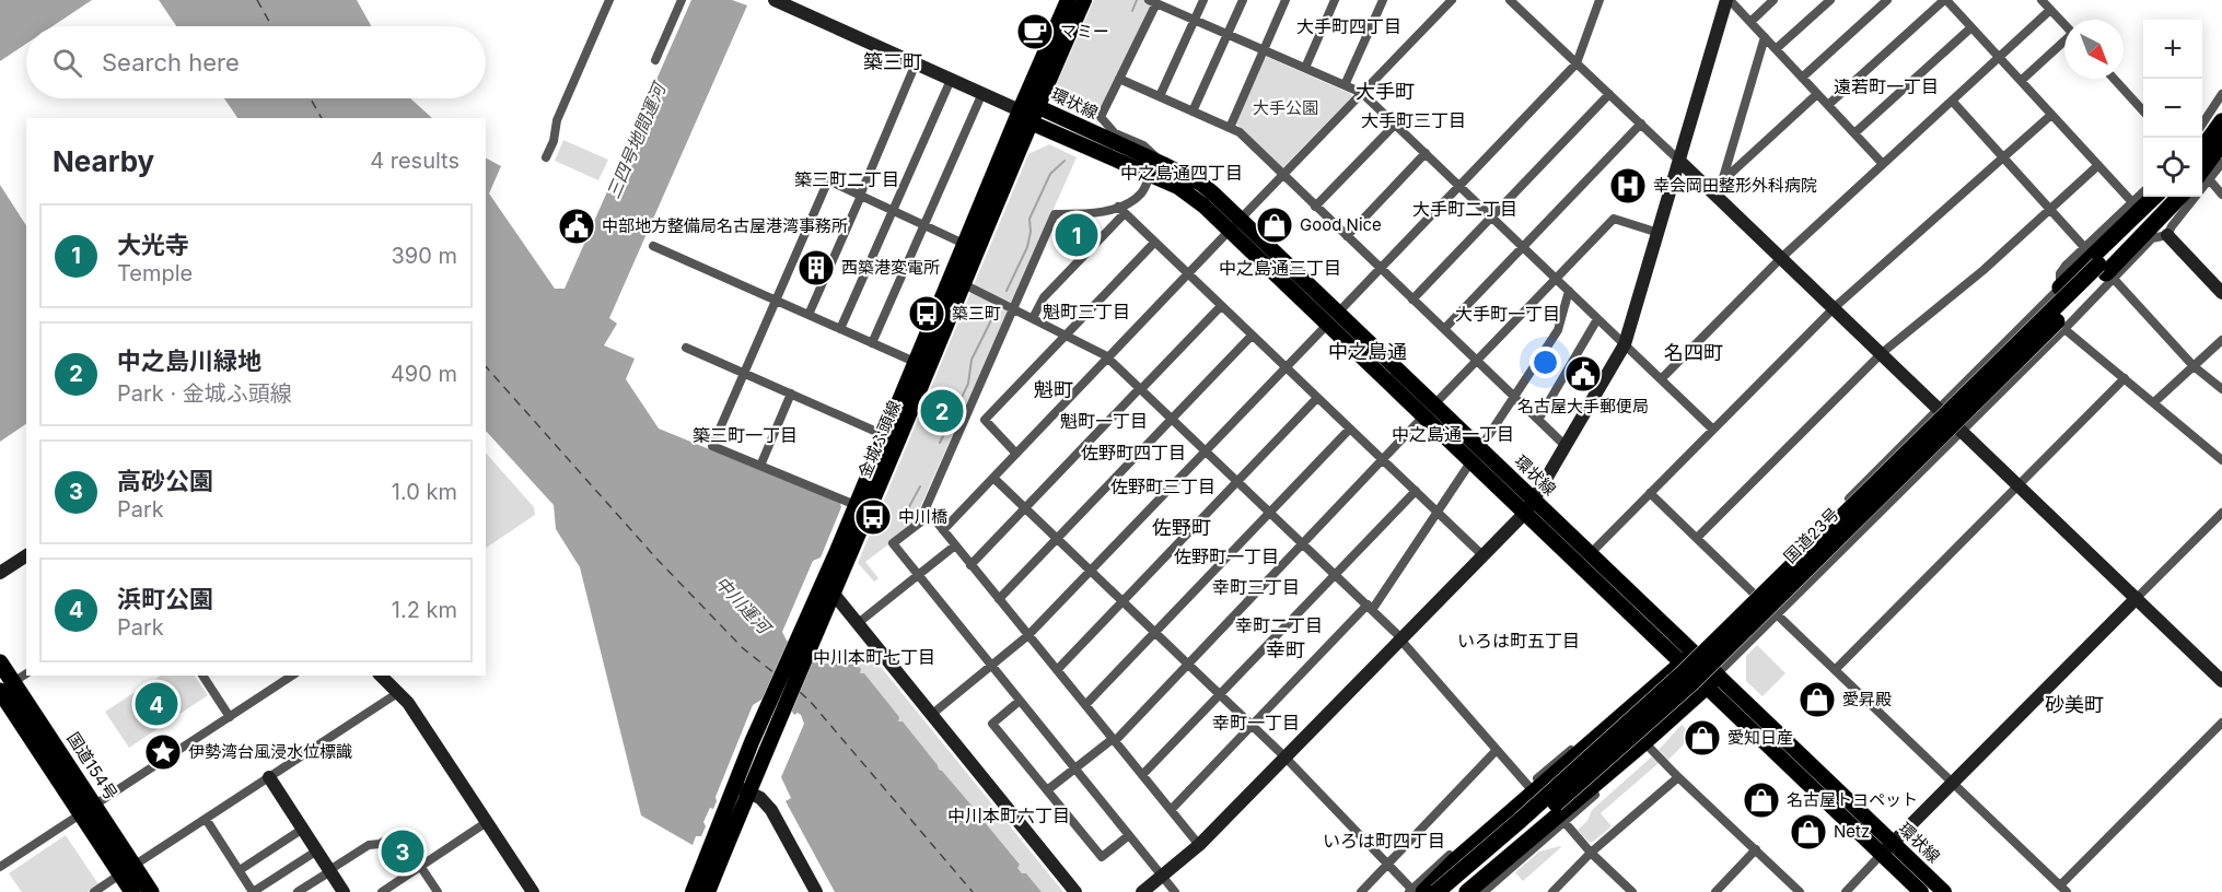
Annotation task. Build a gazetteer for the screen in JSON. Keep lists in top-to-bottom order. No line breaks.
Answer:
{"streets":{"highway":["国道23号","国道154号"],"main road":["環状線","金城ふ頭線"]},"crossings":[["環状線","金城ふ頭線"]],"districts":["大手町四丁目","築三町","遠若町一丁目","大手町","大手町三丁目","中之島通四丁目","築三町二丁目","大手町二丁目","中之島通三丁目","魁町三丁目","大手町一丁目","中之島通","名四町","魁町","魁町一丁目","中之島通一丁目","築三町一丁目","佐野町四丁目","佐野町三丁目","佐野町","佐野町一丁目","幸町三丁目","幸町二丁目","いろは町五丁目","幸町","中川本町七丁目","砂美町","幸町一丁目","中川本町六丁目","いろは町四丁目"],"water":["三四号地間運河","中川運河"],"parks":["大手公園"],"places":{"cafe":["マミー"],"hospital":["幸会岡田整形外科病院"],"shop":["Good Nice","愛昇殿","愛知日産","名古屋トヨペット","Netz"],"public building":["中部地方整備局名古屋港湾事務所","名古屋大手郵便局"],"building":["西築港変電所"],"bus stop":["築三町","中川橋"],"place":["伊勢湾台風浸水位標識"]},"north":"bottom right","page":{"map_buttons":["+","−"],"search":"Search here","heading":["Nearby","4 results"],"list":[{"mark":"1","name":"大光寺","note":"Temple","value":"390 m"},{"mark":"2","name":"中之島川緑地","note":"Park · 金城ふ頭線","value":"490 m"},{"mark":"3","name":"高砂公園","note":"Park","value":"1.0 km"},{"mark":"4","name":"浜町公園","note":"Park","value":"1.2 km"}],"pins":["1","2","4","3"]}}
